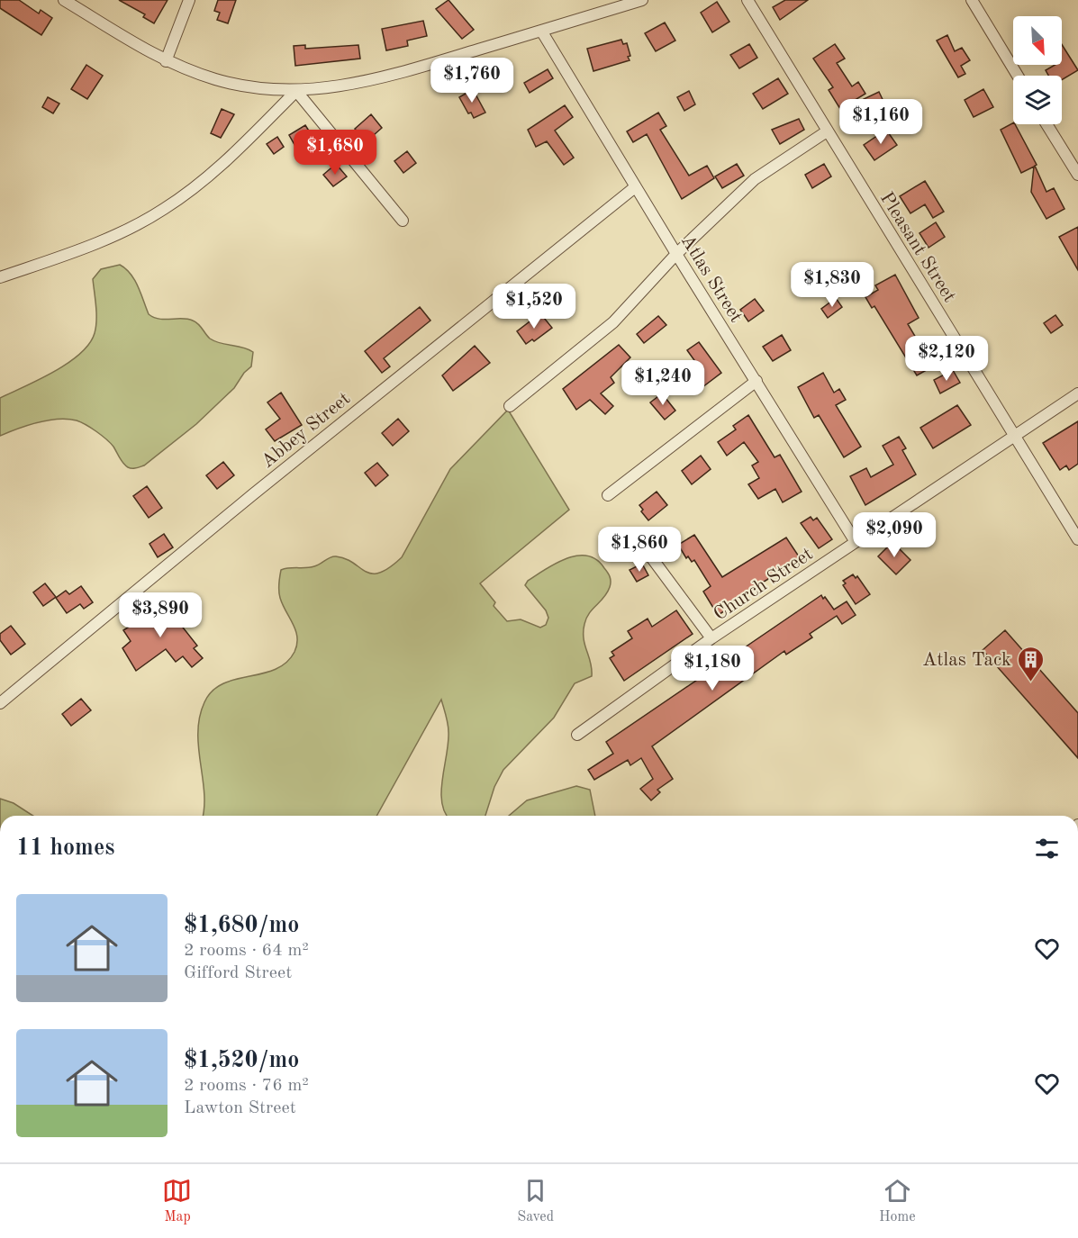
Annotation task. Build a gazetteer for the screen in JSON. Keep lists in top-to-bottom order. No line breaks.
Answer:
{"streets":{"street":["Pleasant Street","Atlas Street","Abbey Street","Church Street"]},"crossings":[["Pleasant Street","Church Street"],["Atlas Street","Abbey Street"],["Atlas Street","Church Street"]],"places":{"building":["Atlas Tack"]},"north":"bottom right","page":{"price":["$1,760","$1,160","$1,680","$1,830","$1,520","$2,120","$1,240","$2,090","$1,860","$3,890","$1,180"],"heading":"11 homes","list":[{"name":"$1,680/mo","note":"2 rooms · 64 m² · Gifford Street"},{"name":"$1,520/mo","note":"2 rooms · 76 m² · Lawton Street"}],"tabs":["Map","Saved","Home"]}}
